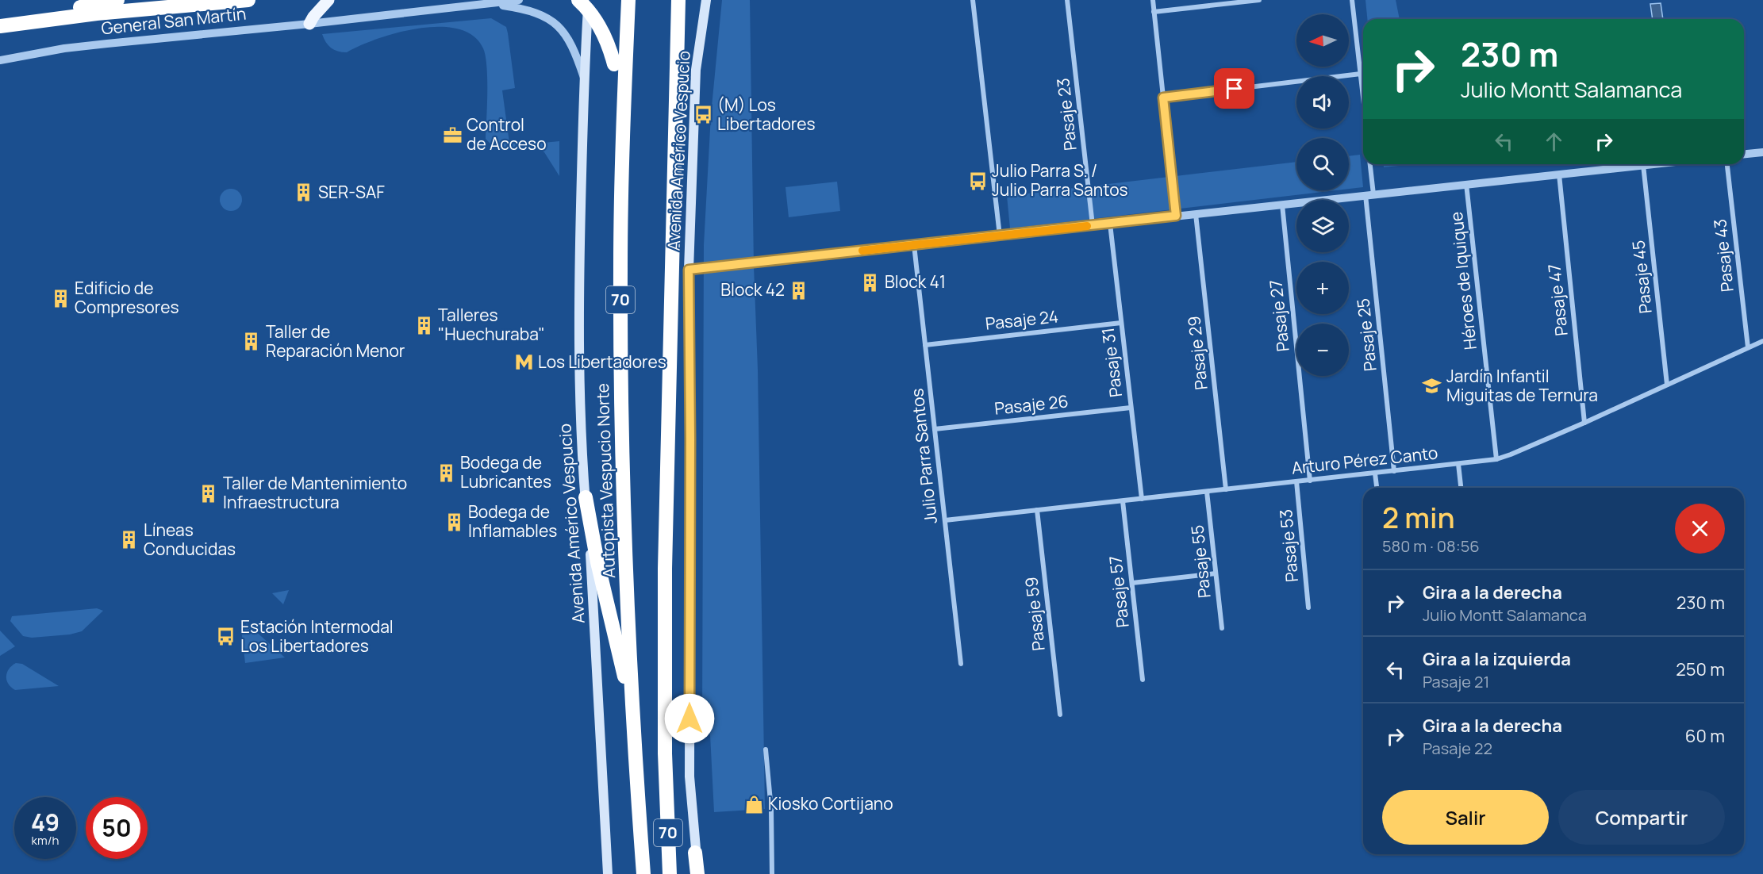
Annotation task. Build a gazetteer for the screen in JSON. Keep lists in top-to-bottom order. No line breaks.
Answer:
{"streets":{"highway":["70","Autopista Vespucio Norte"],"main road":["Avenida Américo Vespucio"],"street":["General San Martín","Pasaje 23","Pasaje 43","Pasaje 45","Héroes de Iquique","Pasaje 47","Pasaje 27","Pasaje 24","Pasaje 25","Pasaje 29","Pasaje 31","Pasaje 26","Julio Parra Santos","Arturo Pérez Canto","Pasaje 53","Pasaje 55","Pasaje 57","Pasaje 59"]},"crossings":[["General San Martín","Avenida Américo Vespucio"],["Pasaje 43","Arturo Pérez Canto"],["Pasaje 45","Arturo Pérez Canto"],["Héroes de Iquique","Arturo Pérez Canto"],["Pasaje 47","Arturo Pérez Canto"],["Pasaje 27","Arturo Pérez Canto"],["Pasaje 24","Pasaje 31"],["Pasaje 24","Julio Parra Santos"],["Pasaje 25","Arturo Pérez Canto"],["Pasaje 29","Arturo Pérez Canto"],["Pasaje 31","Pasaje 26"],["Pasaje 31","Arturo Pérez Canto"],["Pasaje 26","Julio Parra Santos"],["Julio Parra Santos","Arturo Pérez Canto"],["Arturo Pérez Canto","Pasaje 53"],["Arturo Pérez Canto","Pasaje 55"],["Arturo Pérez Canto","Pasaje 57"],["Arturo Pérez Canto","Pasaje 59"]],"places":{"bus stop":["(M) Los Libertadores","Julio Parra S. / Julio Parra Santos","Estación Intermodal Los Libertadores"],"office":["Control de Acceso"],"building":["SER-SAF","Block 41","Block 42","Edificio de Compresores","Talleres \"Huechuraba\"","Taller de Reparación Menor","Bodega de Lubricantes","Taller de Mantenimiento Infraestructura","Bodega de Inflamables","Líneas Conducidas"],"metro station":["Los Libertadores"],"school or university":["Jardín Infantil Miguitas de Ternura"],"shop":["Kiosko Cortijano"]},"north":"left","page":{"map_buttons":["+","−"],"turn":["230 m","Julio Montt Salamanca"],"heading":["2 min","580 m · 08:56"],"list":[{"name":"Gira a la derecha","note":"Julio Montt Salamanca","value":"230 m"},{"name":"Gira a la izquierda","note":"Pasaje 21","value":"250 m"},{"name":"Gira a la derecha","note":"Pasaje 22","value":"60 m"}],"buttons":["Salir","Compartir"],"speed":"49 km/h","limit":"50"}}
